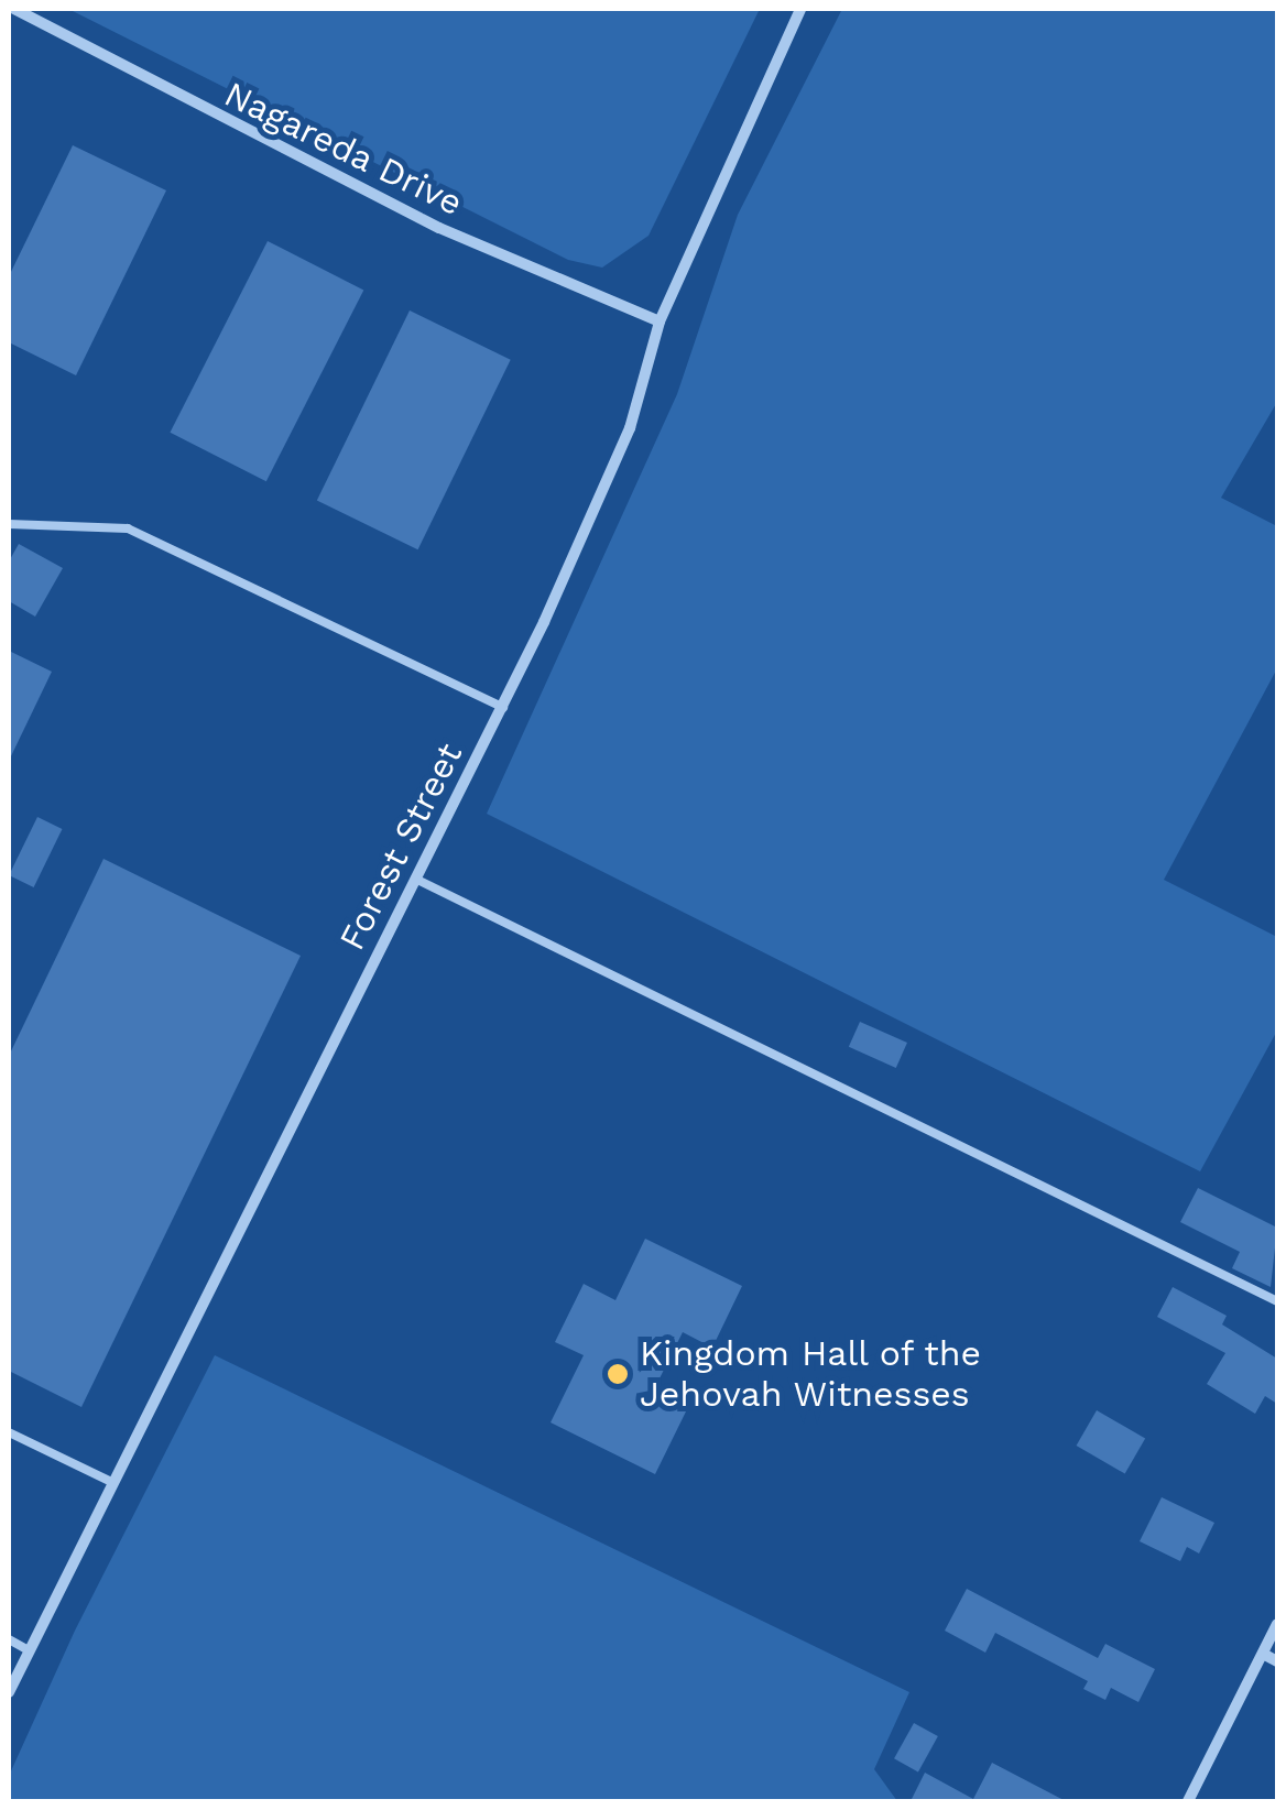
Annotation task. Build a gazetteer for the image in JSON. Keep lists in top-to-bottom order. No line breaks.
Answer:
{"streets":{"street":["Nagareda Drive","Forest Street"]},"crossings":[["Nagareda Drive","Forest Street"]],"places":["Kingdom Hall of the Jehovah Witnesses"]}
